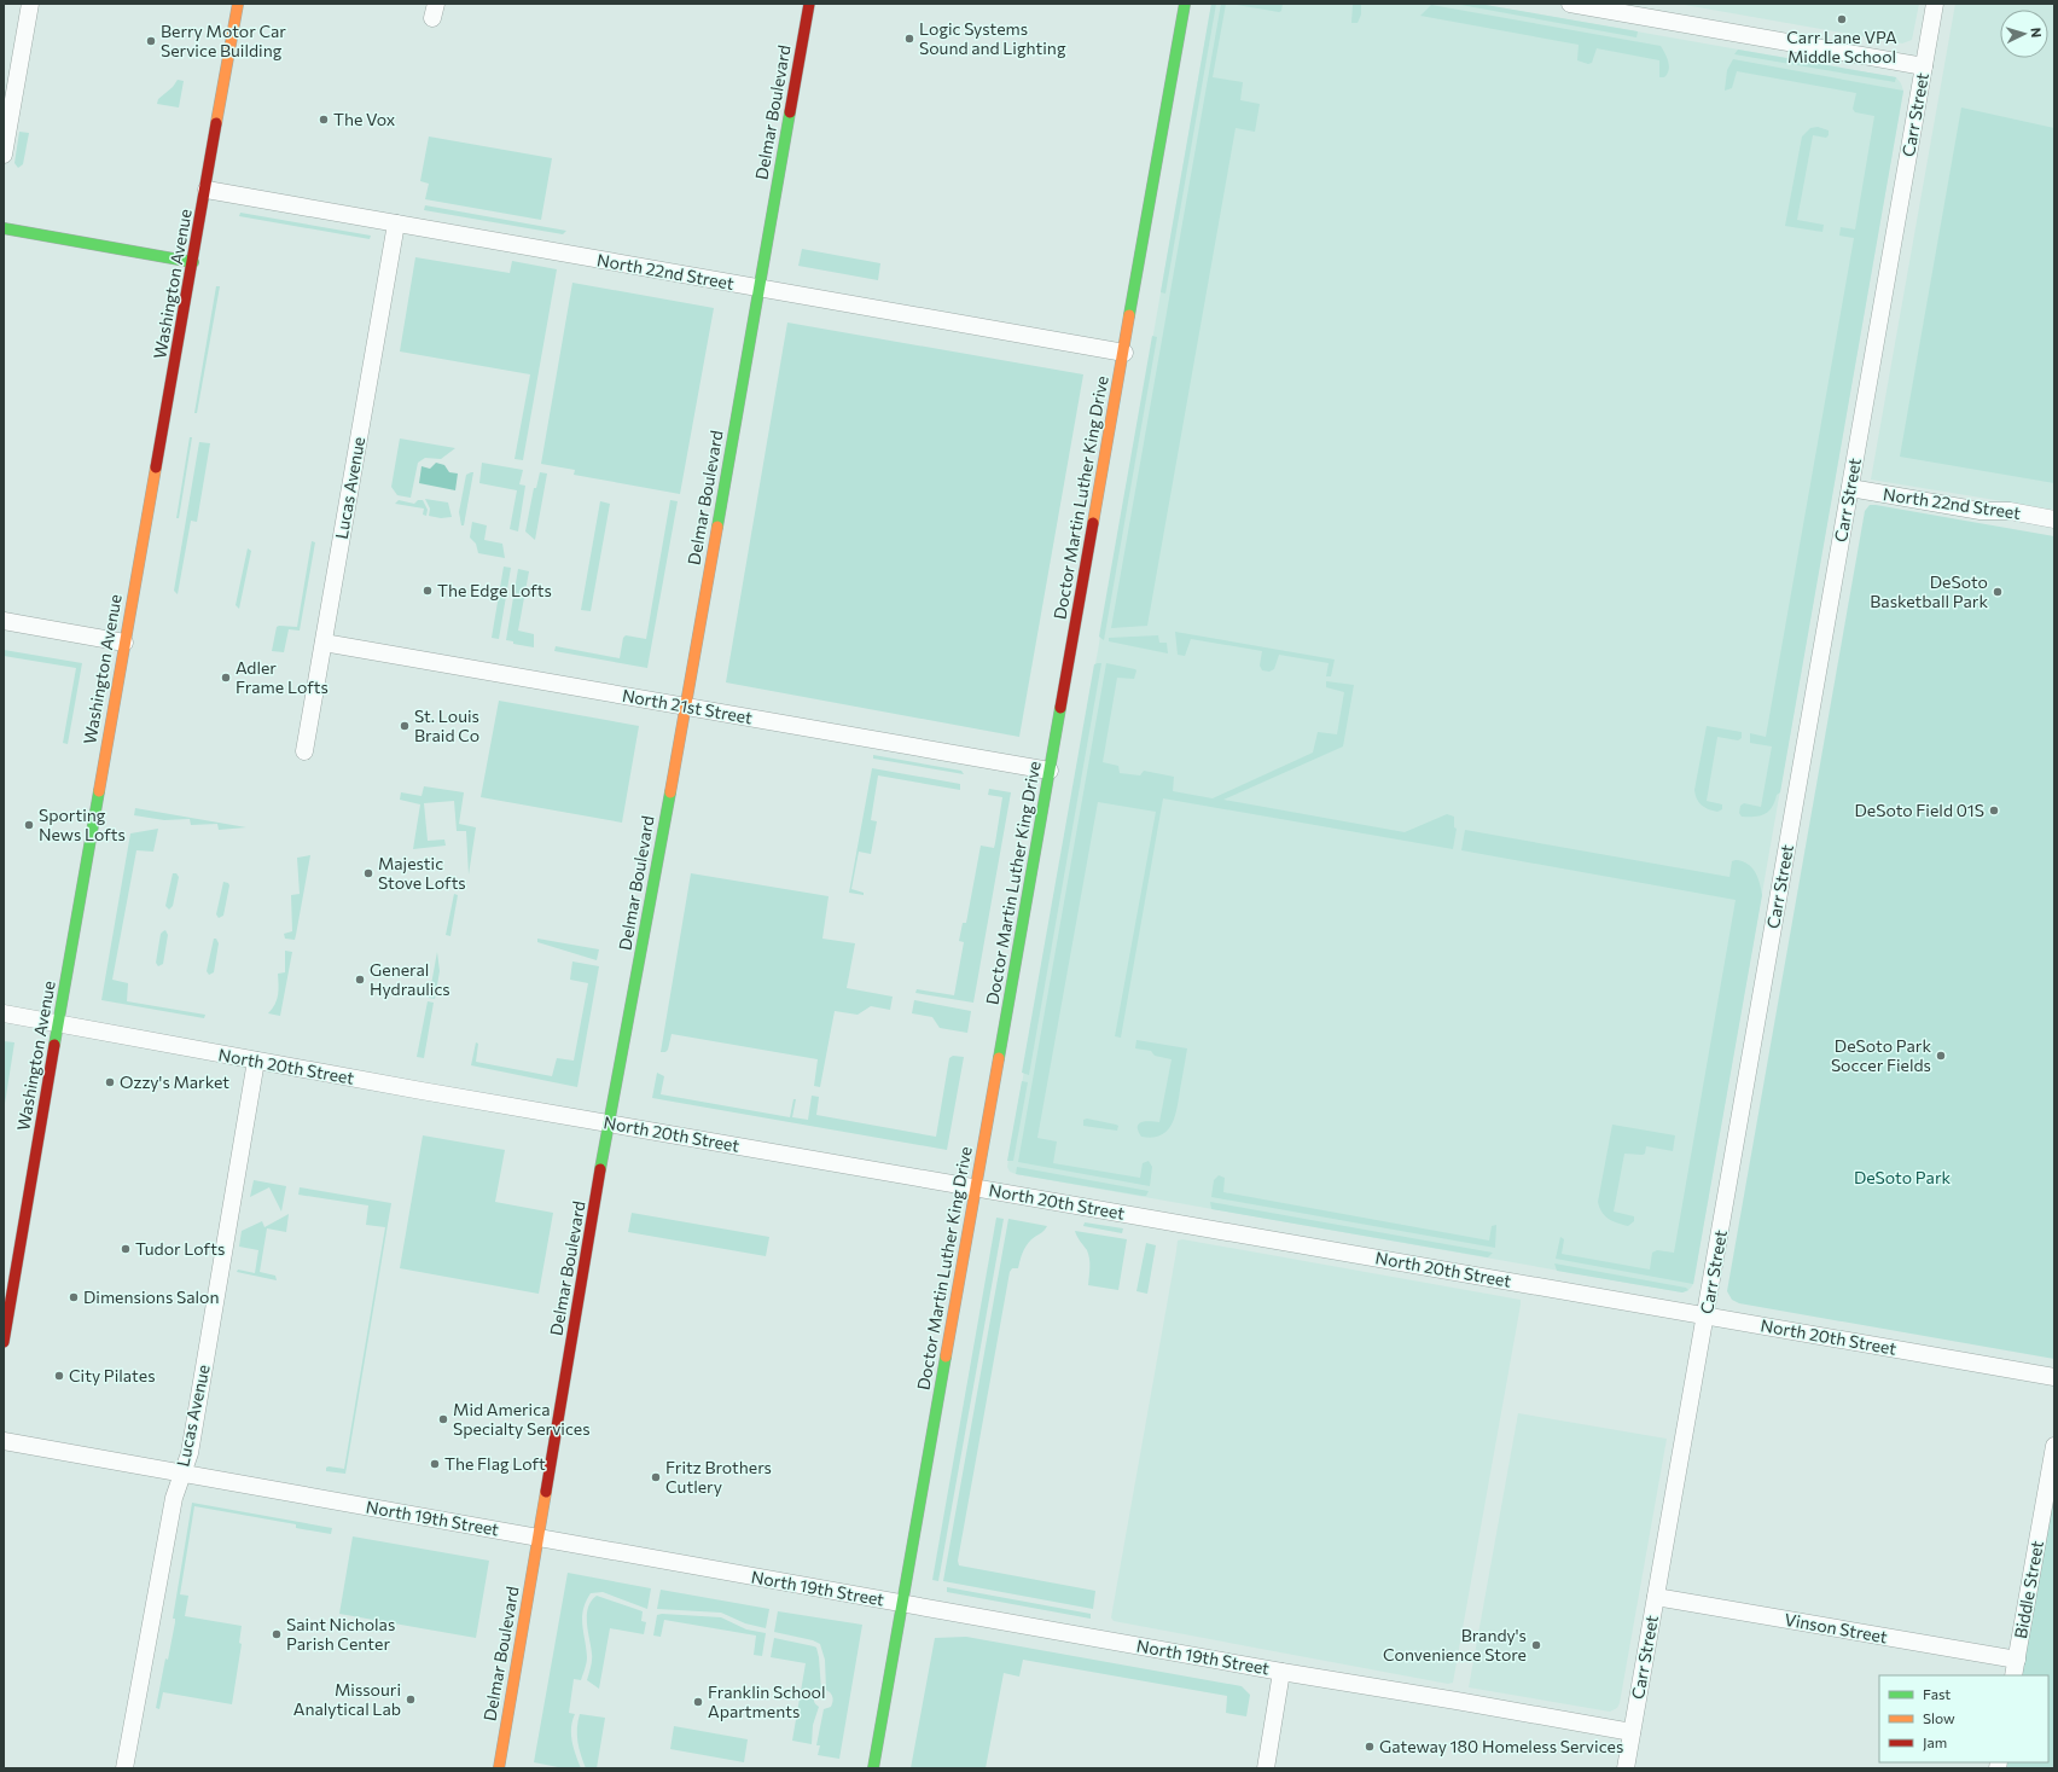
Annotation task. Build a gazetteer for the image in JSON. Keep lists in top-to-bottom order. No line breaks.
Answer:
{"streets":{"main road":["Delmar Boulevard","Washington Avenue","Doctor Martin Luther King Drive"],"street":["Carr Street","North 22nd Street","Lucas Avenue","North 21st Street","North 20th Street","North 19th Street","Biddle Street","Vinson Street"]},"crossings":[["Delmar Boulevard","North 22nd Street"],["Delmar Boulevard","North 21st Street"],["Delmar Boulevard","North 20th Street"],["Delmar Boulevard","North 19th Street"],["Carr Street","North 22nd Street"],["Carr Street","North 20th Street"],["Carr Street","North 19th Street"],["Carr Street","Vinson Street"],["North 22nd Street","Washington Avenue"],["North 22nd Street","Lucas Avenue"],["North 22nd Street","Doctor Martin Luther King Drive"],["Washington Avenue","North 20th Street"],["Lucas Avenue","North 21st Street"],["Lucas Avenue","North 20th Street"],["Lucas Avenue","North 19th Street"],["Doctor Martin Luther King Drive","North 21st Street"],["Doctor Martin Luther King Drive","North 20th Street"],["Doctor Martin Luther King Drive","North 19th Street"],["Biddle Street","Vinson Street"]],"parks":["DeSoto Park"],"places":["Carr Lane VPA Middle School","Logic Systems Sound and Lighting","Berry Motor Car Service Building","The Vox","The Edge Lofts","DeSoto Basketball Park","Adler Frame Lofts","St. Louis Braid Co","DeSoto Field 01S","Sporting News Lofts","Majestic Stove Lofts","General Hydraulics","DeSoto Park Soccer Fields","Ozzy's Market","Tudor Lofts","Dimensions Salon","City Pilates","Mid America Specialty Services","The Flag Loft","Fritz Brothers Cutlery","Saint Nicholas Parish Center","Brandy's Convenience Store","Missouri Analytical Lab","Franklin School Apartments","Gateway 180 Homeless Services"],"legend":["Fast","Slow","Jam"],"north":"right"}
